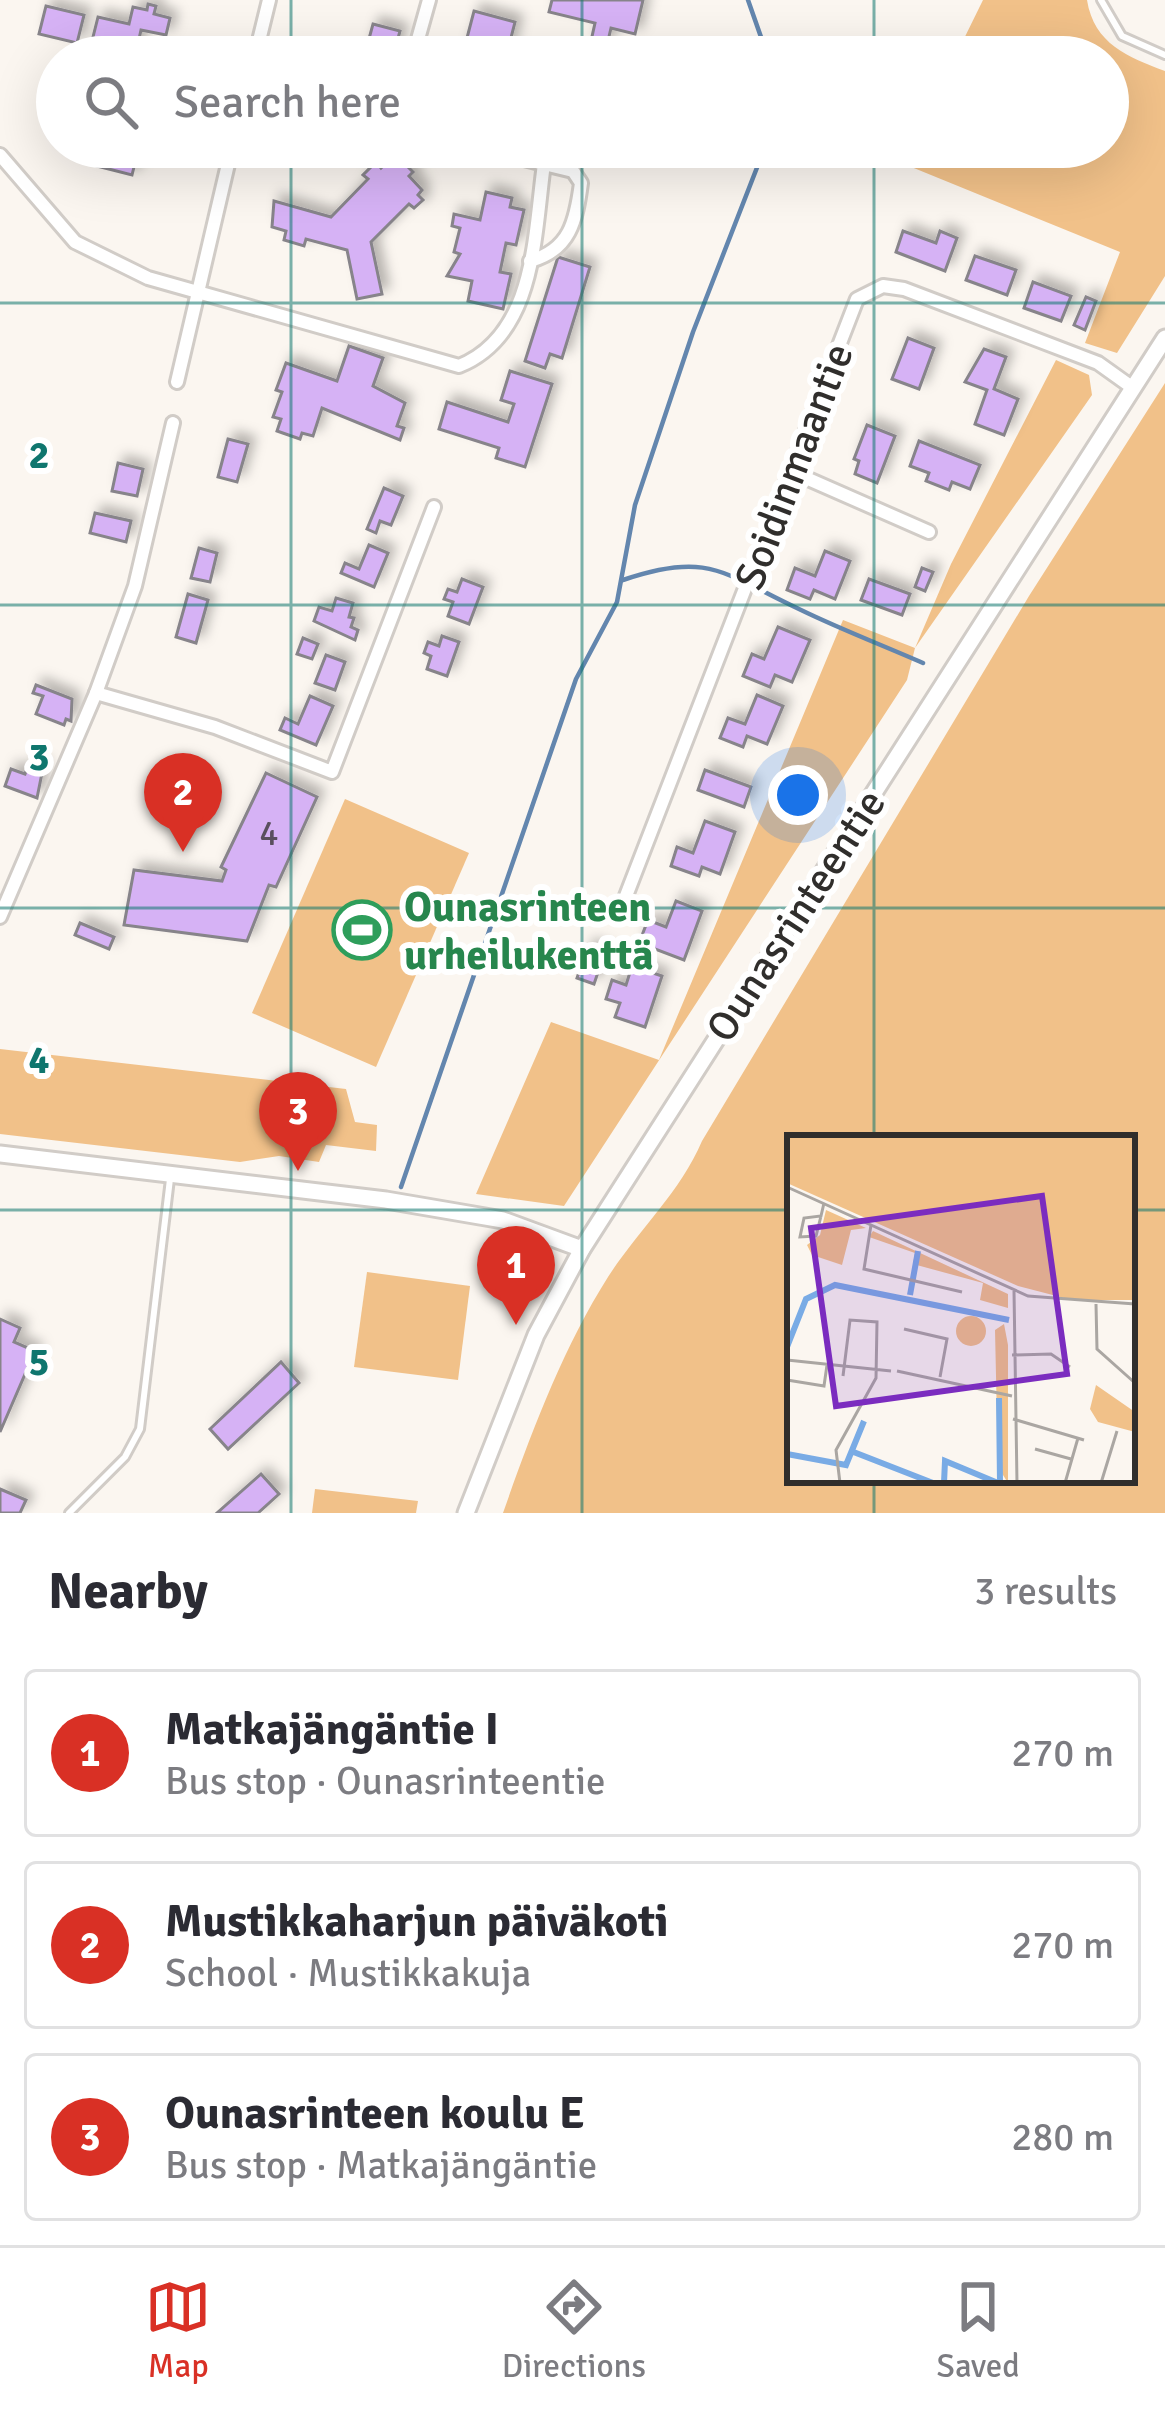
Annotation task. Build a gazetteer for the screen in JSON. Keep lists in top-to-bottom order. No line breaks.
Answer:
{"streets":{"street":["Soidinmaantie","Ounasrinteentie"]},"crossings":[["Soidinmaantie","Ounasrinteentie"]],"places":{"sports":["Ounasrinteen urheilukenttä"]},"house_numbers":["4"],"page":{"search":"Search here","pins":["2","3","1"],"heading":["Nearby","3 results"],"list":[{"mark":"1","name":"Matkajängäntie I","note":"Bus stop · Ounasrinteentie","value":"270 m"},{"mark":"2","name":"Mustikkaharjun päiväkoti","note":"School · Mustikkakuja","value":"270 m"},{"mark":"3","name":"Ounasrinteen koulu E","note":"Bus stop · Matkajängäntie","value":"280 m"}],"nav":["Map","Directions","Saved"]},"grid":{"rows":["2","3","4","5"]}}
